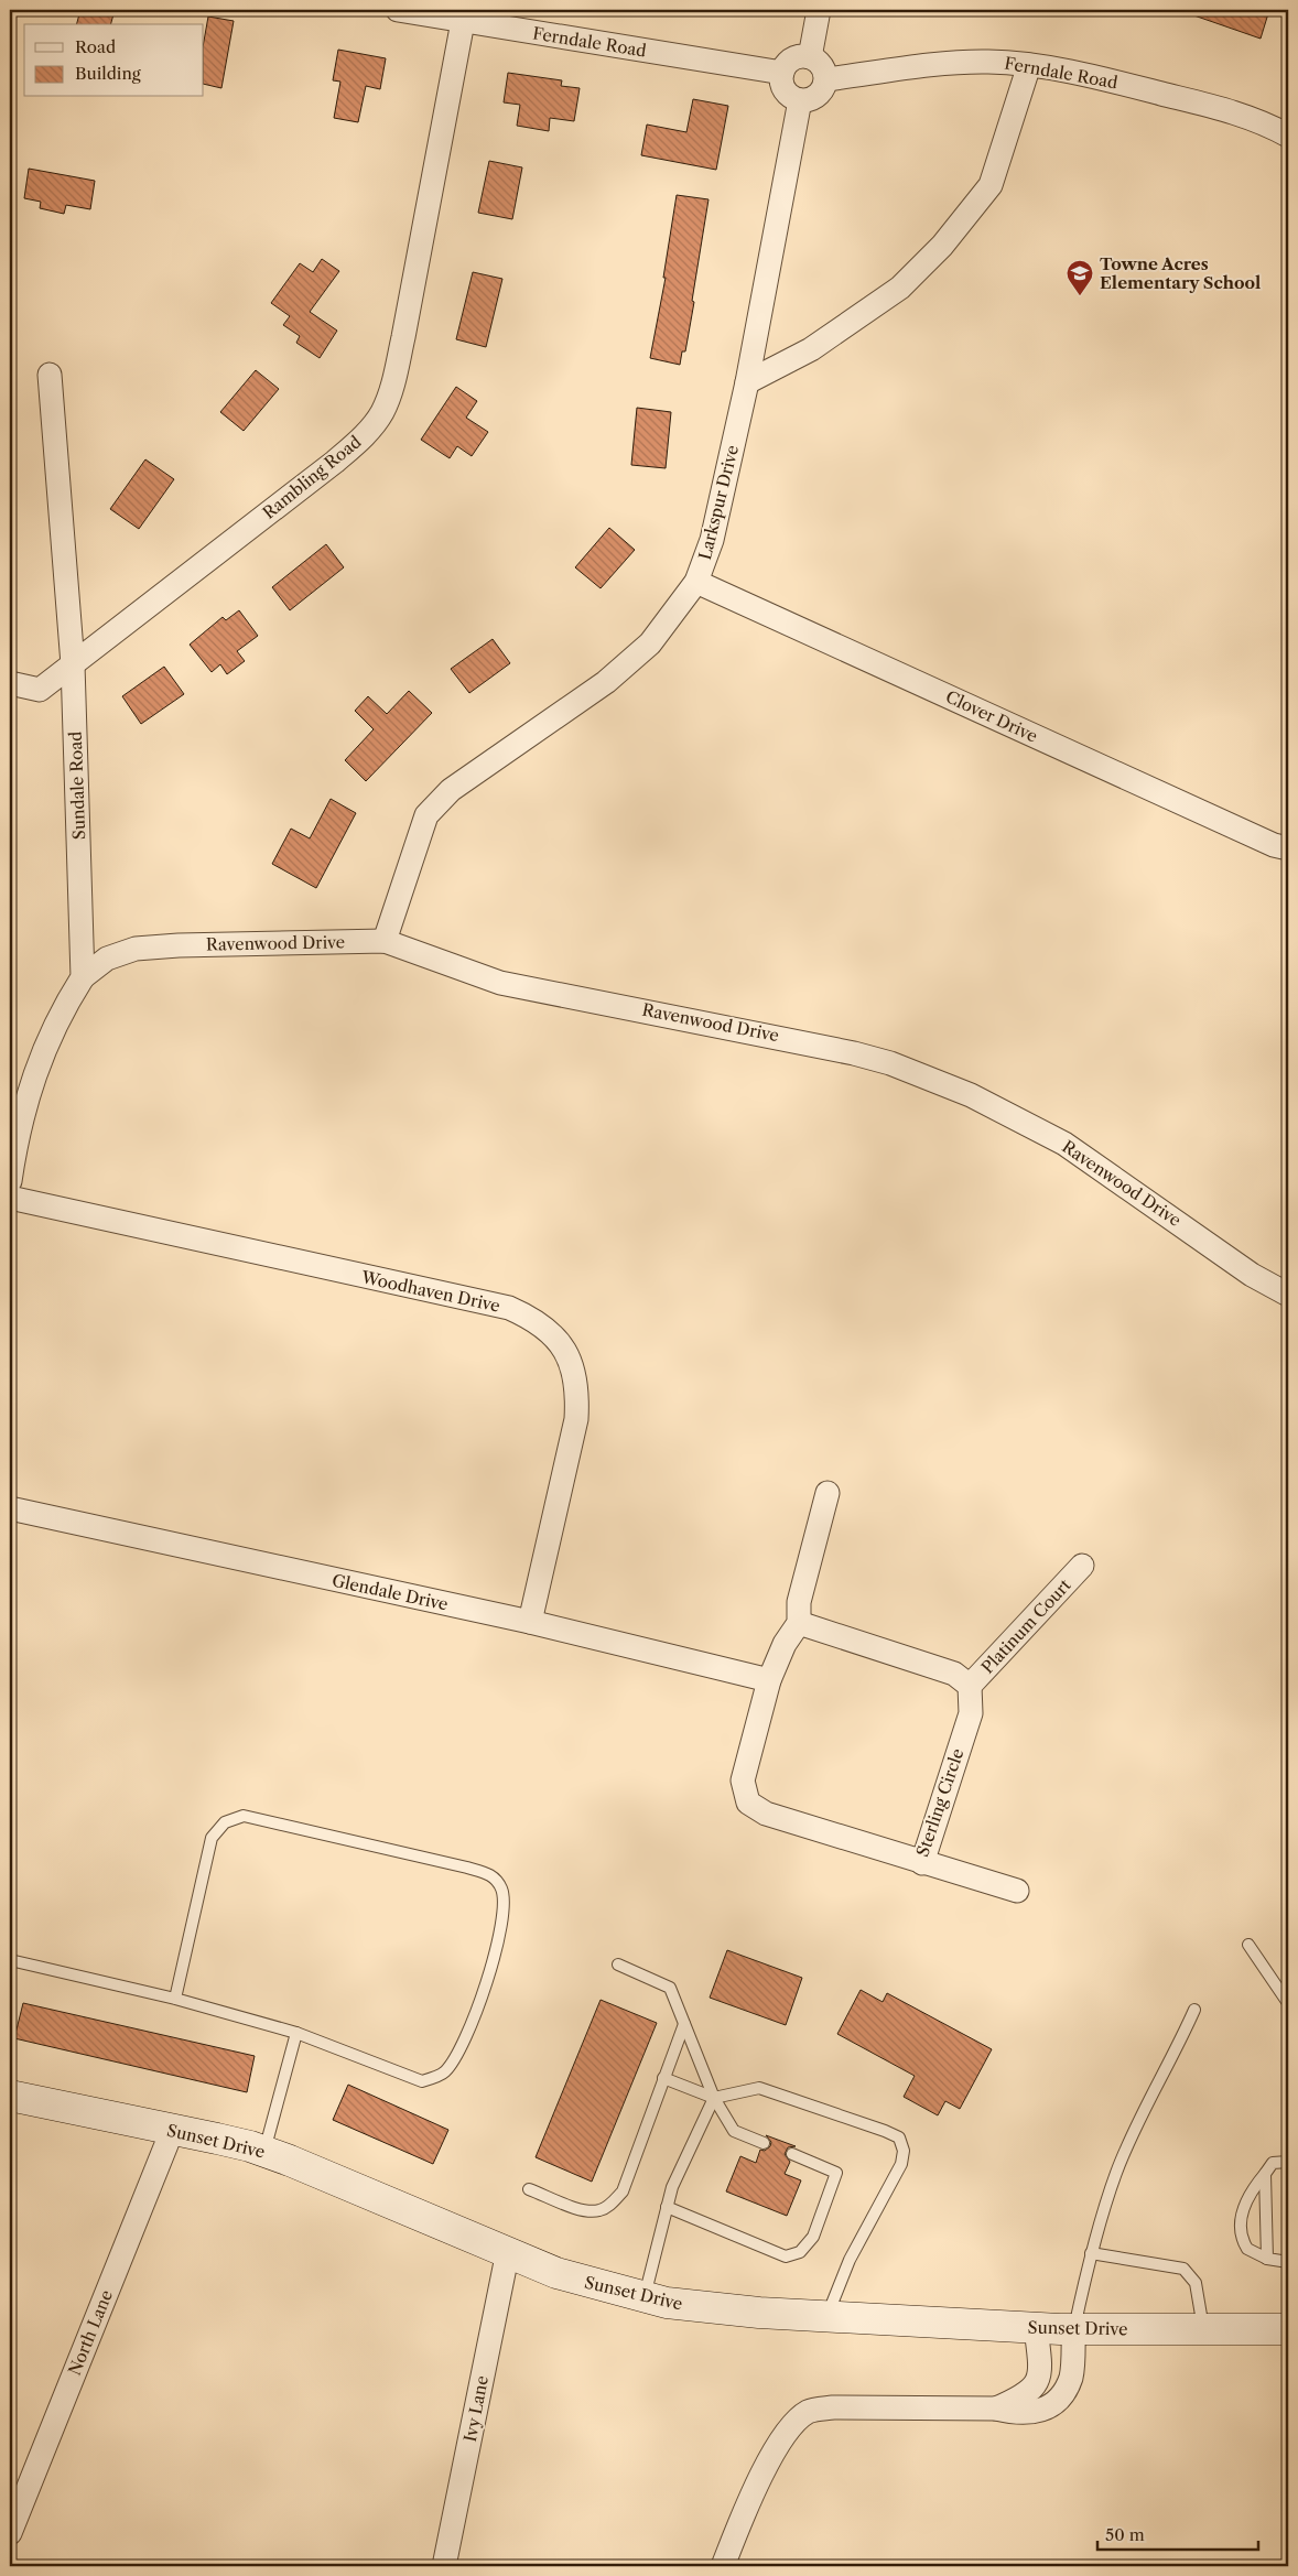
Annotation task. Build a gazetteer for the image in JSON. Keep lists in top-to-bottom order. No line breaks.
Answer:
{"streets":{"main road":["Sunset Drive"],"street":["Ferndale Road","Rambling Road","Larkspur Drive","Clover Drive","Sundale Road","Ravenwood Drive","Woodhaven Drive","Glendale Drive","Platinum Court","Sterling Circle","North Lane","Ivy Lane"]},"crossings":[["Ferndale Road","Rambling Road"],["Ferndale Road","Larkspur Drive"],["Rambling Road","Sundale Road"],["Larkspur Drive","Clover Drive"],["Larkspur Drive","Ravenwood Drive"],["Sundale Road","Ravenwood Drive"],["Woodhaven Drive","Glendale Drive"],["Glendale Drive","Sterling Circle"],["Platinum Court","Sterling Circle"],["Sunset Drive","North Lane"],["Sunset Drive","Ivy Lane"]],"places":{"school or university":["Towne Acres Elementary School"]},"legend":["Road","Building"],"scale_bar":"50 m"}
